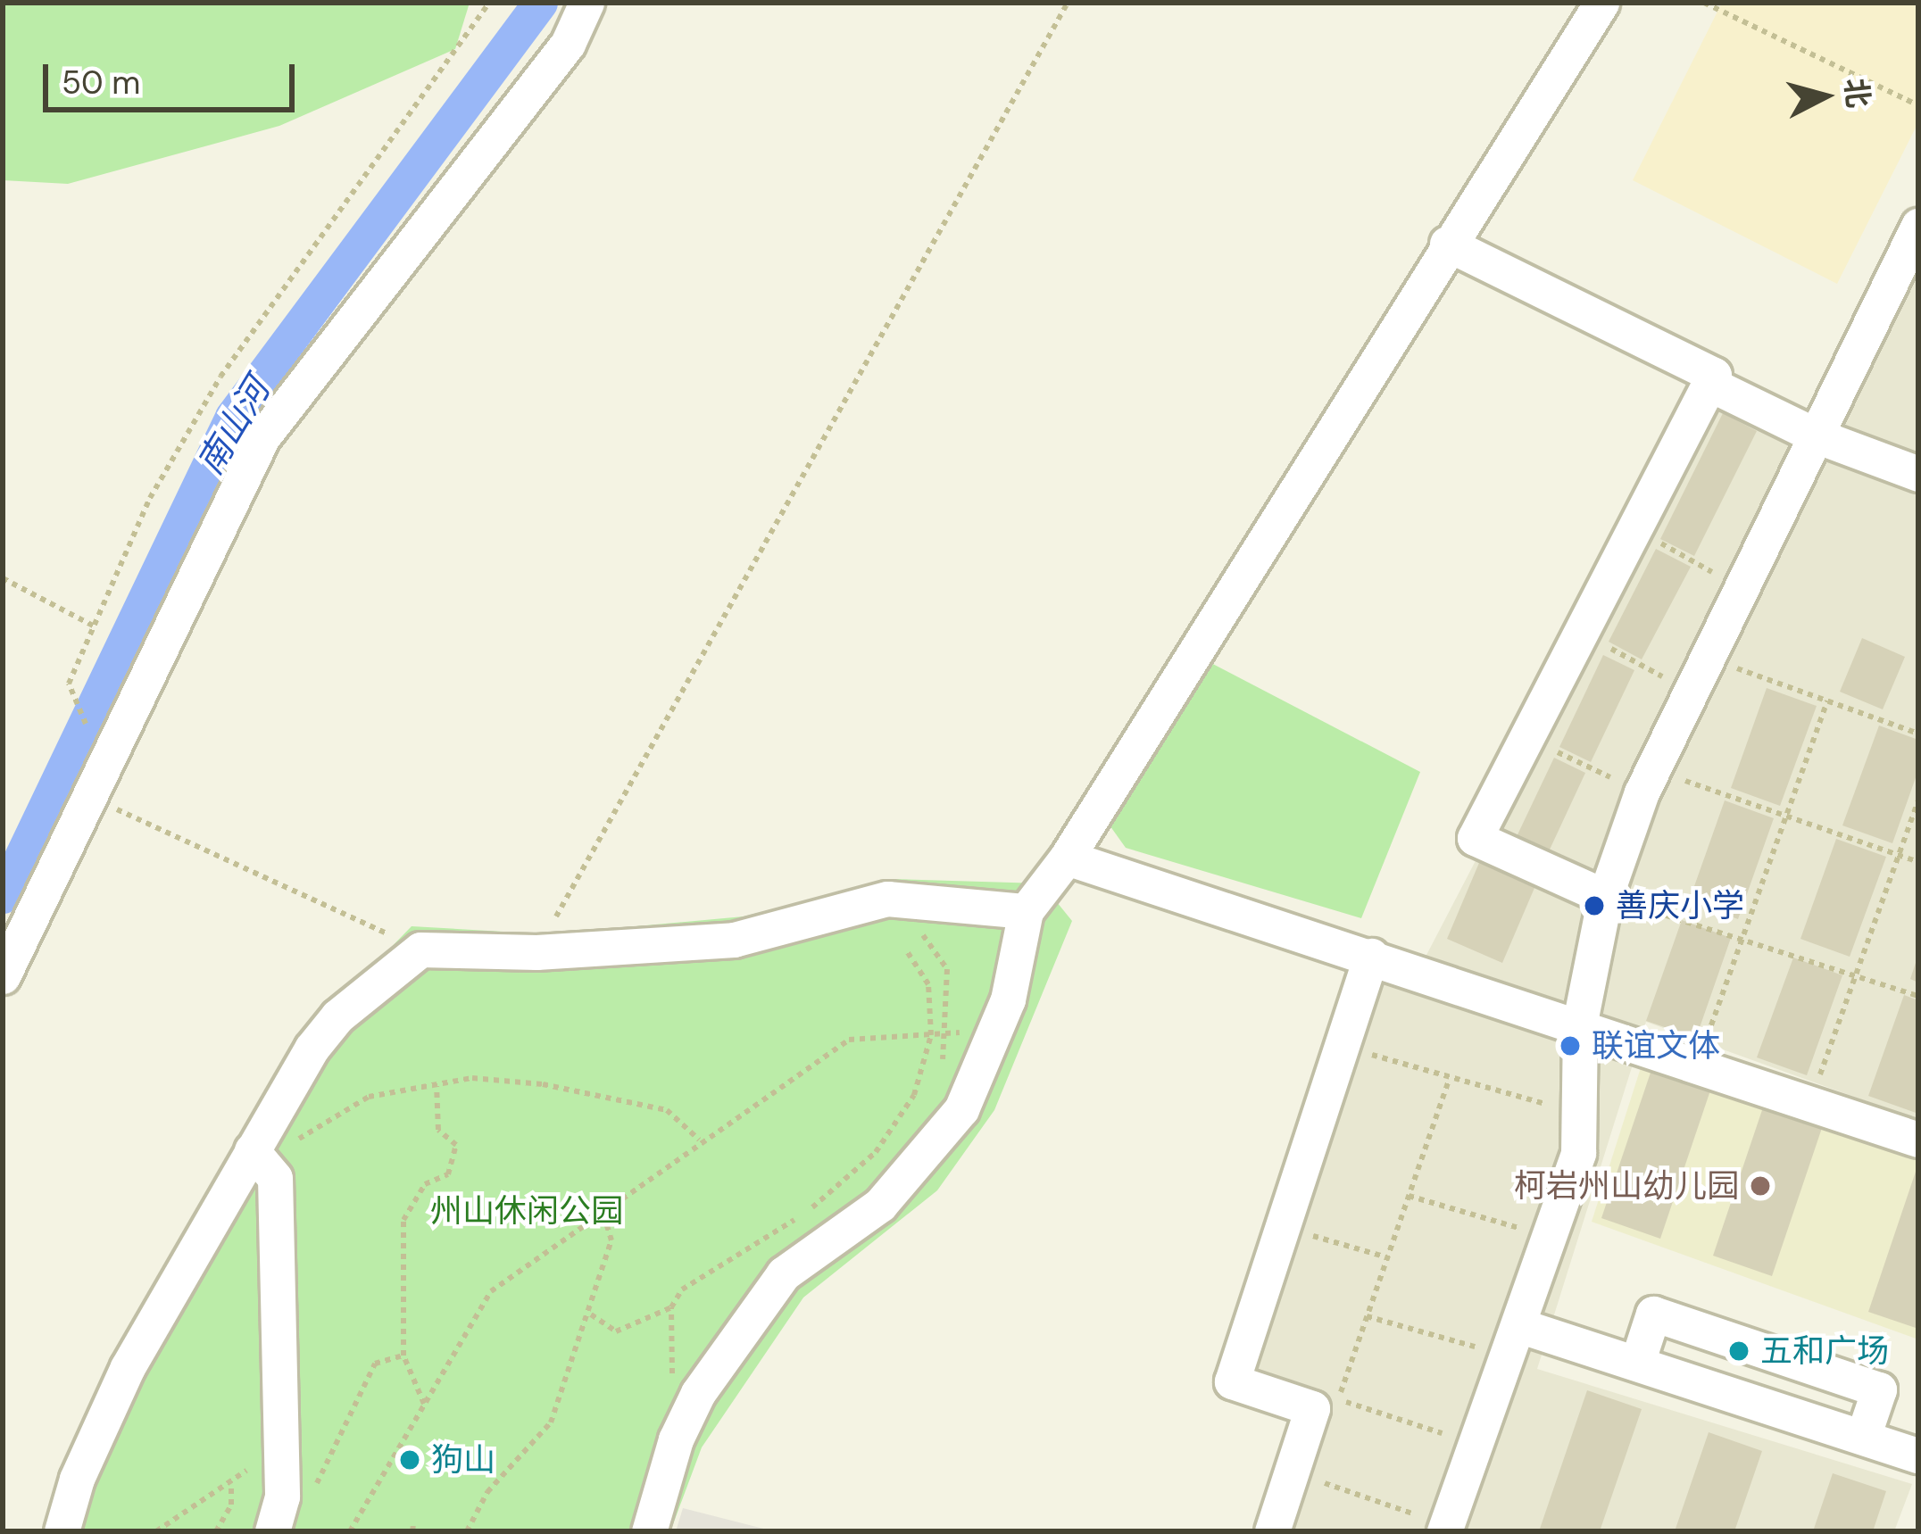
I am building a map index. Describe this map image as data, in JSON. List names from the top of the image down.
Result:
{
  "water": ["南山河"],
  "parks": ["州山休闲公园"],
  "places": [
    "善庆小学",
    "联谊文体",
    "柯岩州山幼儿园",
    "五和广场",
    "狗山"
  ],
  "scale_bar": "50 m",
  "north": "right"
}
